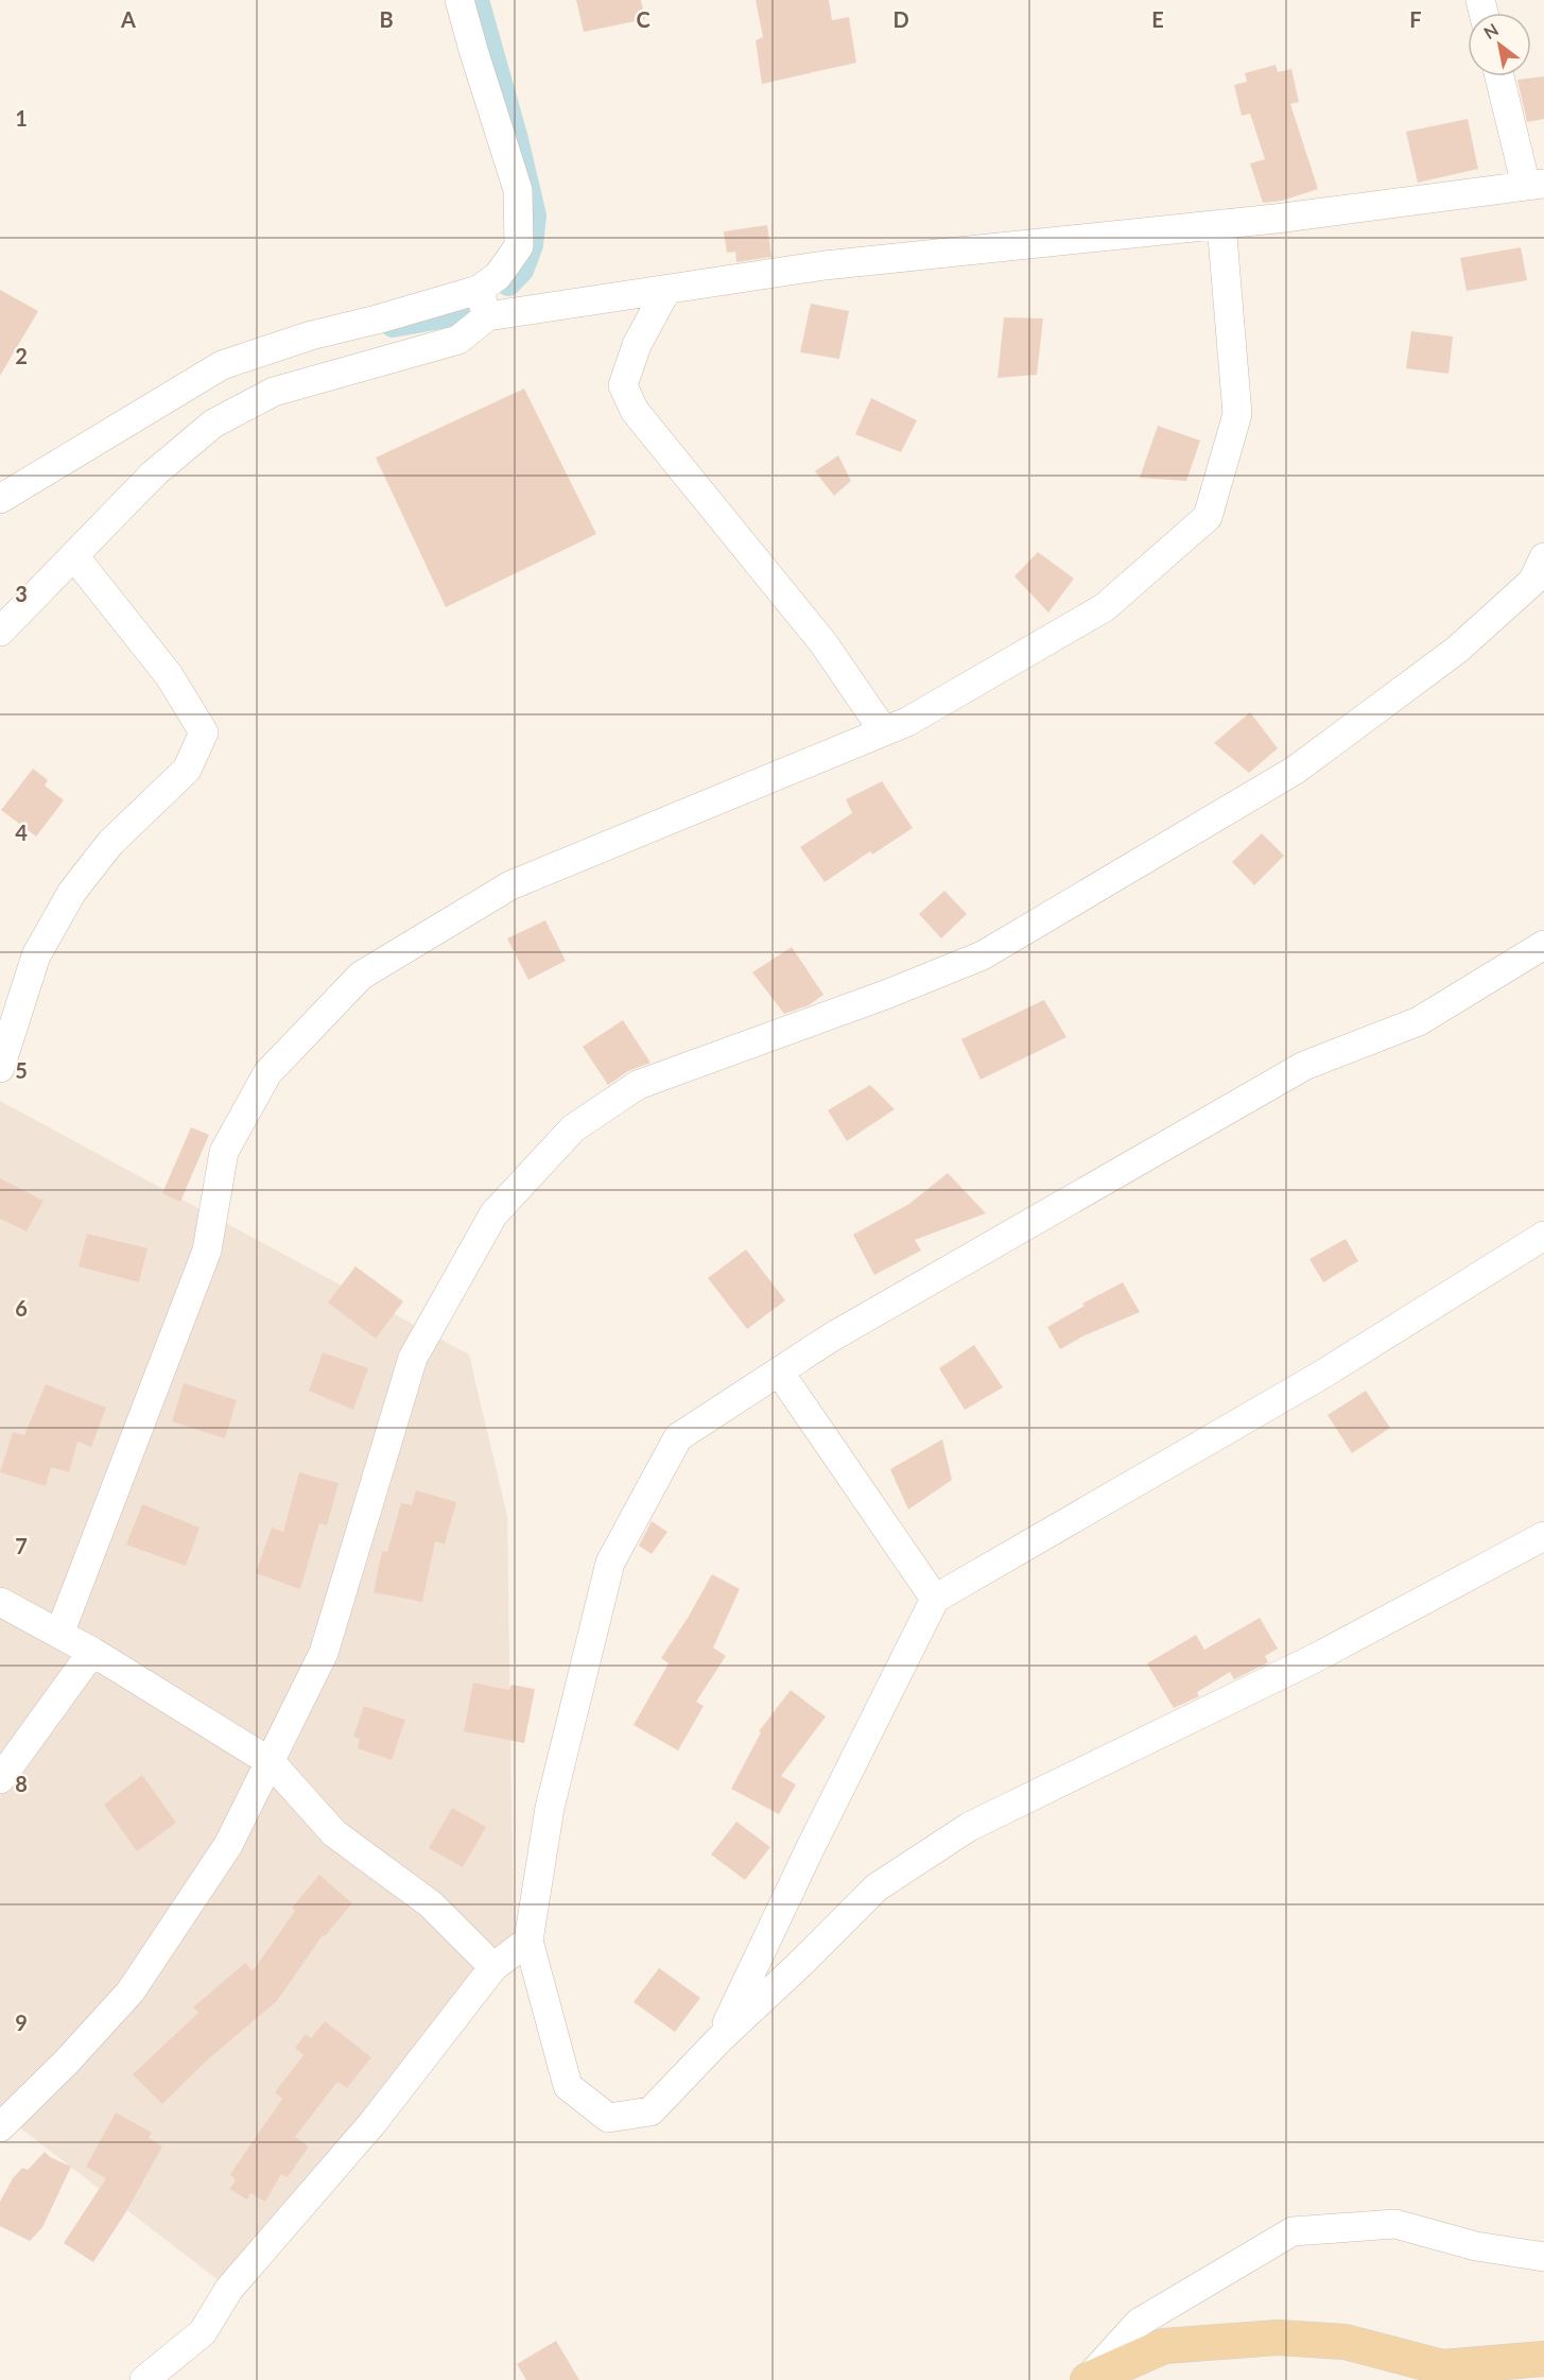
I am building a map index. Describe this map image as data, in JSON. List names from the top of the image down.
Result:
{
  "north": "top left",
  "grid": {
    "columns": [
      "A",
      "B",
      "C",
      "D",
      "E",
      "F"
    ],
    "rows": [
      "1",
      "2",
      "3",
      "4",
      "5",
      "6",
      "7",
      "8",
      "9"
    ]
  }
}
